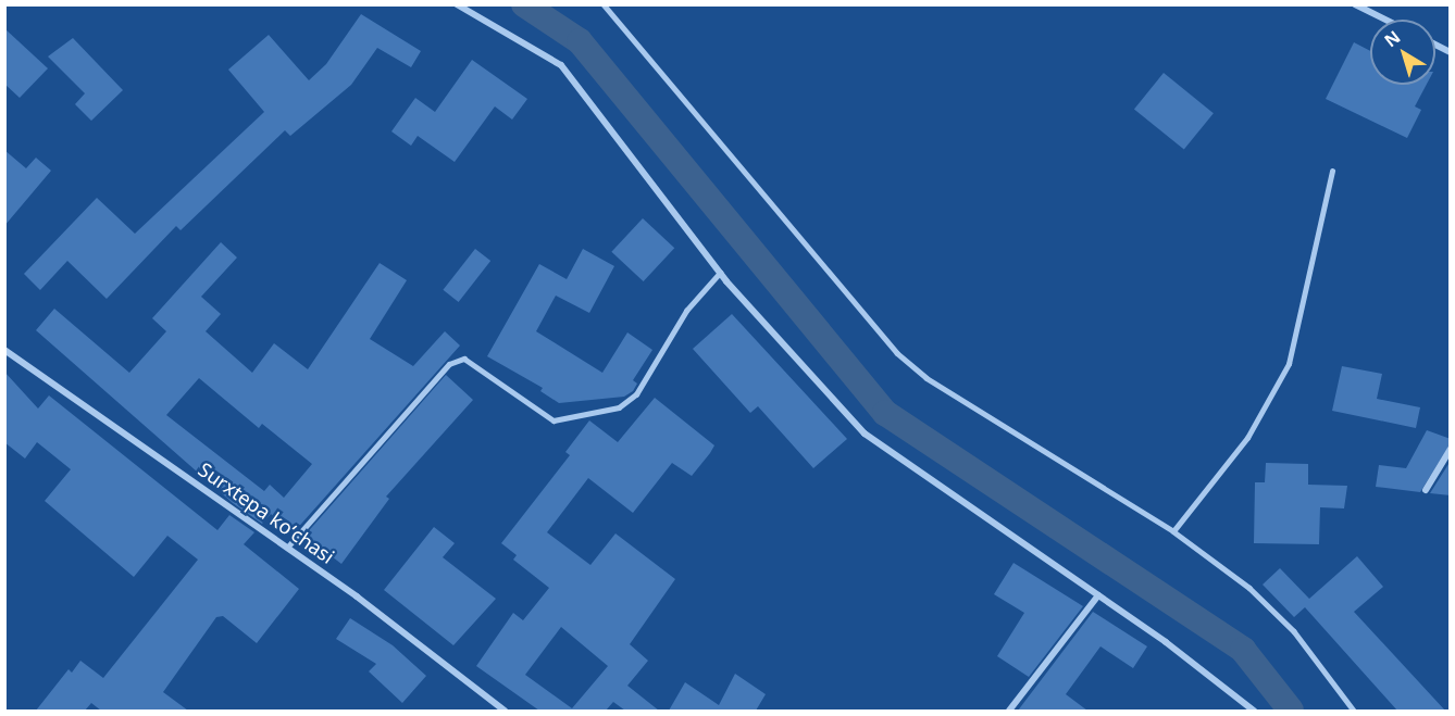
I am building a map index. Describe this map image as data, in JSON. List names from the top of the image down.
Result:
{
  "streets": {
    "street": ["Surxtepa koʻchasi"]
  },
  "north": "top left"
}
